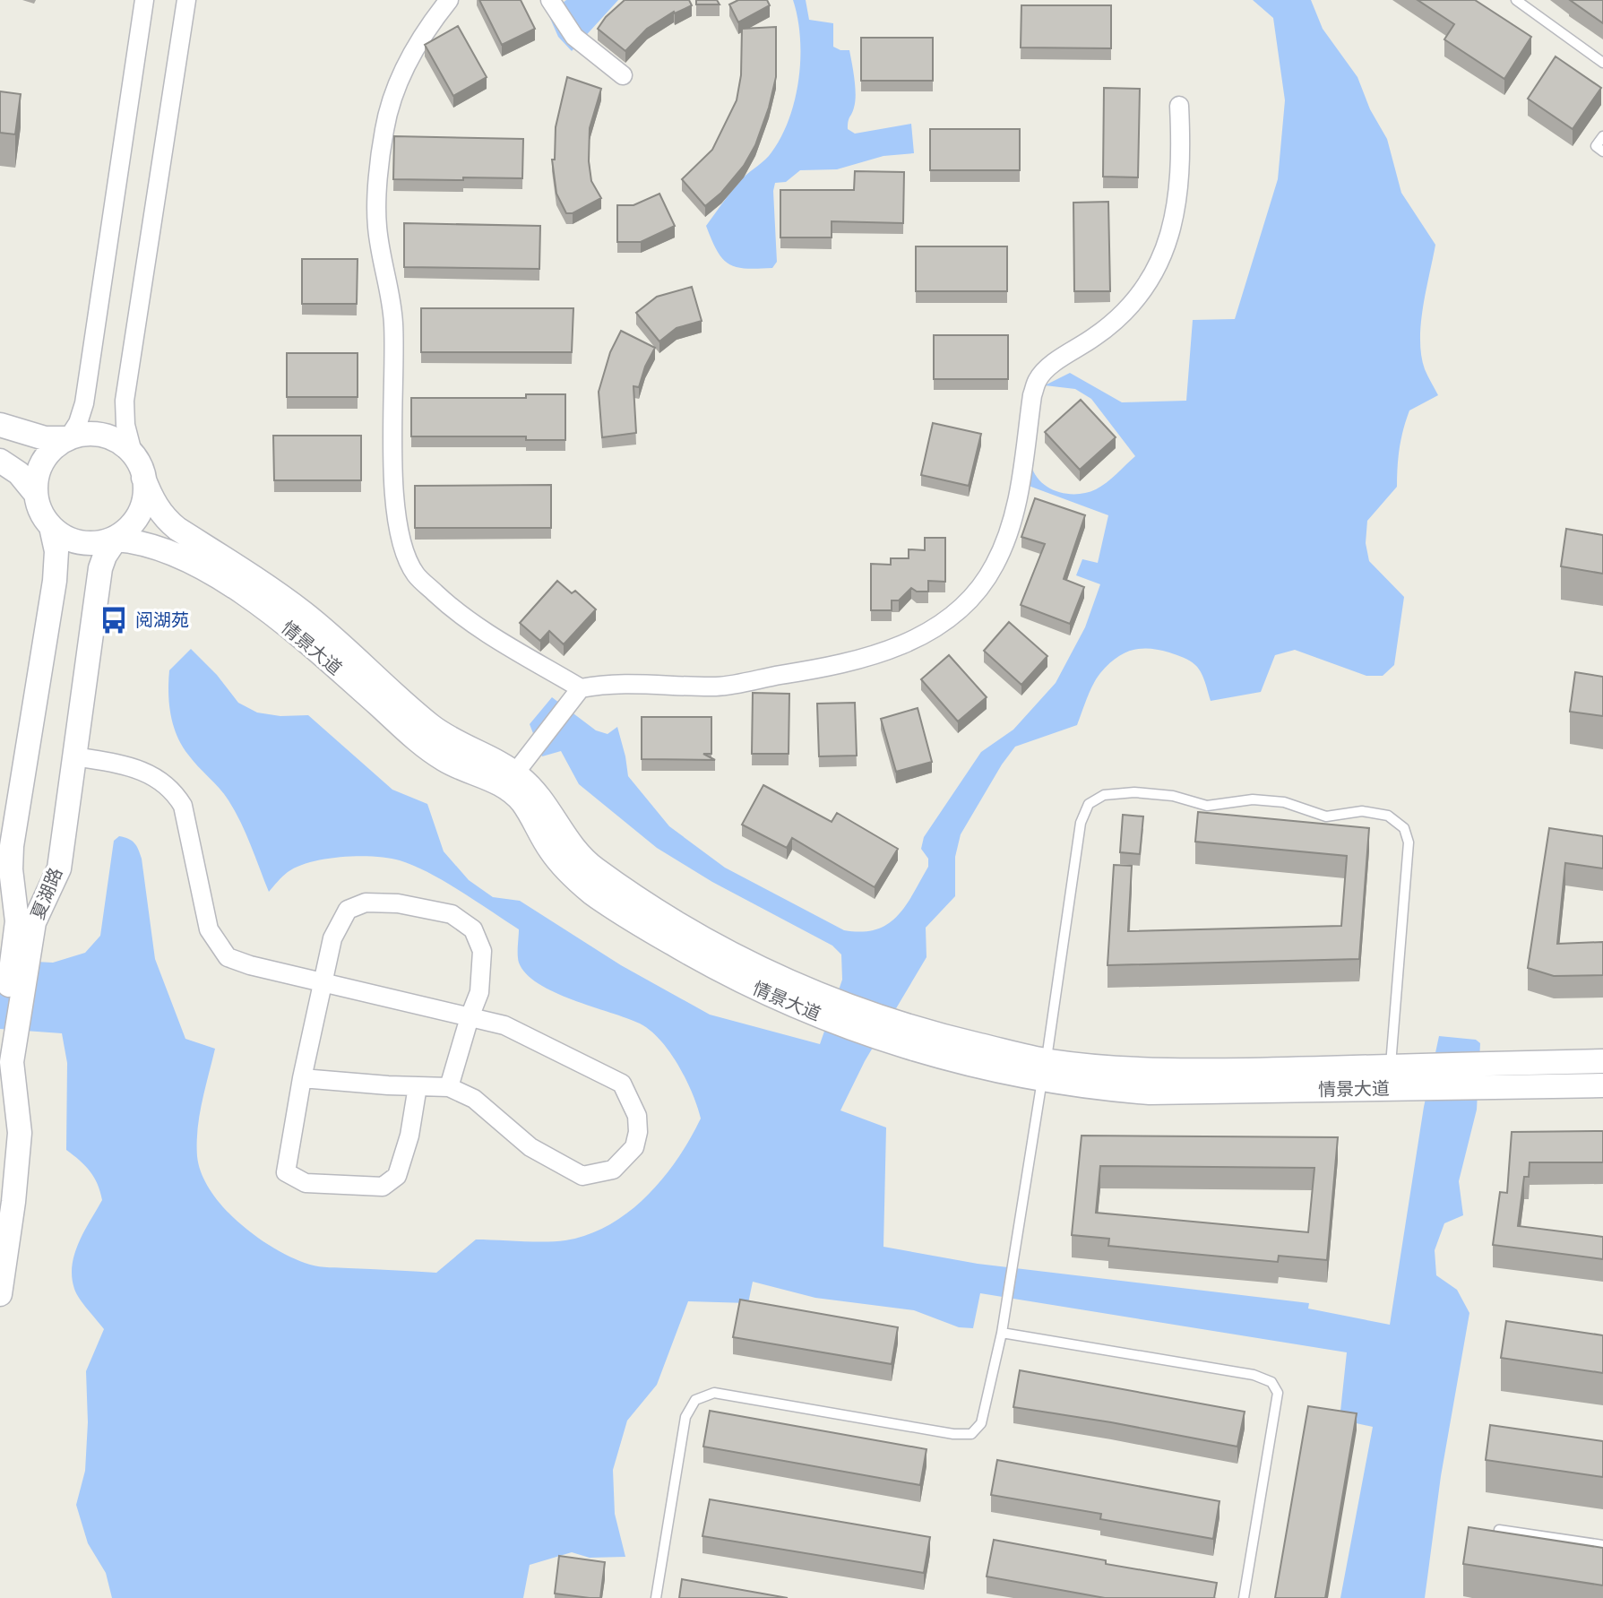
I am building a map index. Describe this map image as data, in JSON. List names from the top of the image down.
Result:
{
  "streets": {
    "street": ["情景大道", "夏湖路"]
  },
  "crossings": [
    ["情景大道", "夏湖路"]
  ],
  "places": {
    "bus stop": ["阅湖苑"]
  }
}
